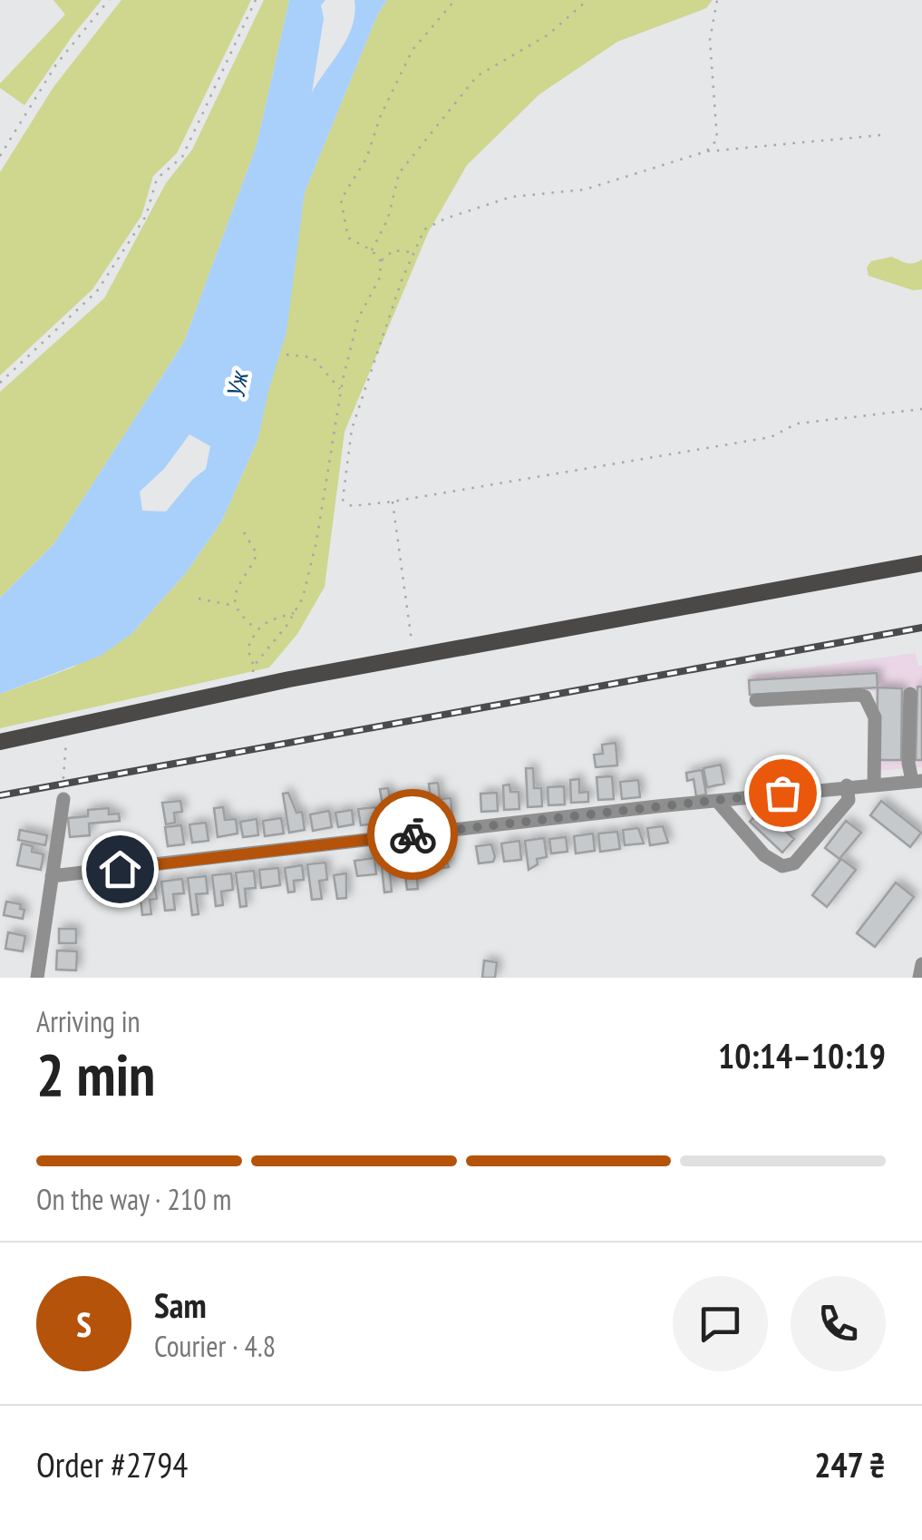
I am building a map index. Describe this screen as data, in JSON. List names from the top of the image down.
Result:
{
  "water": ["Уж"],
  "page": {
    "heading": ["2 min", "Arriving in", "10:14–10:19"],
    "panel": [
      "Sam",
      "Courier · 4.8",
      "Order #2794",
      "247 ₴"
    ],
    "bar": "On the way · 210 m",
    "round": "S"
  }
}
